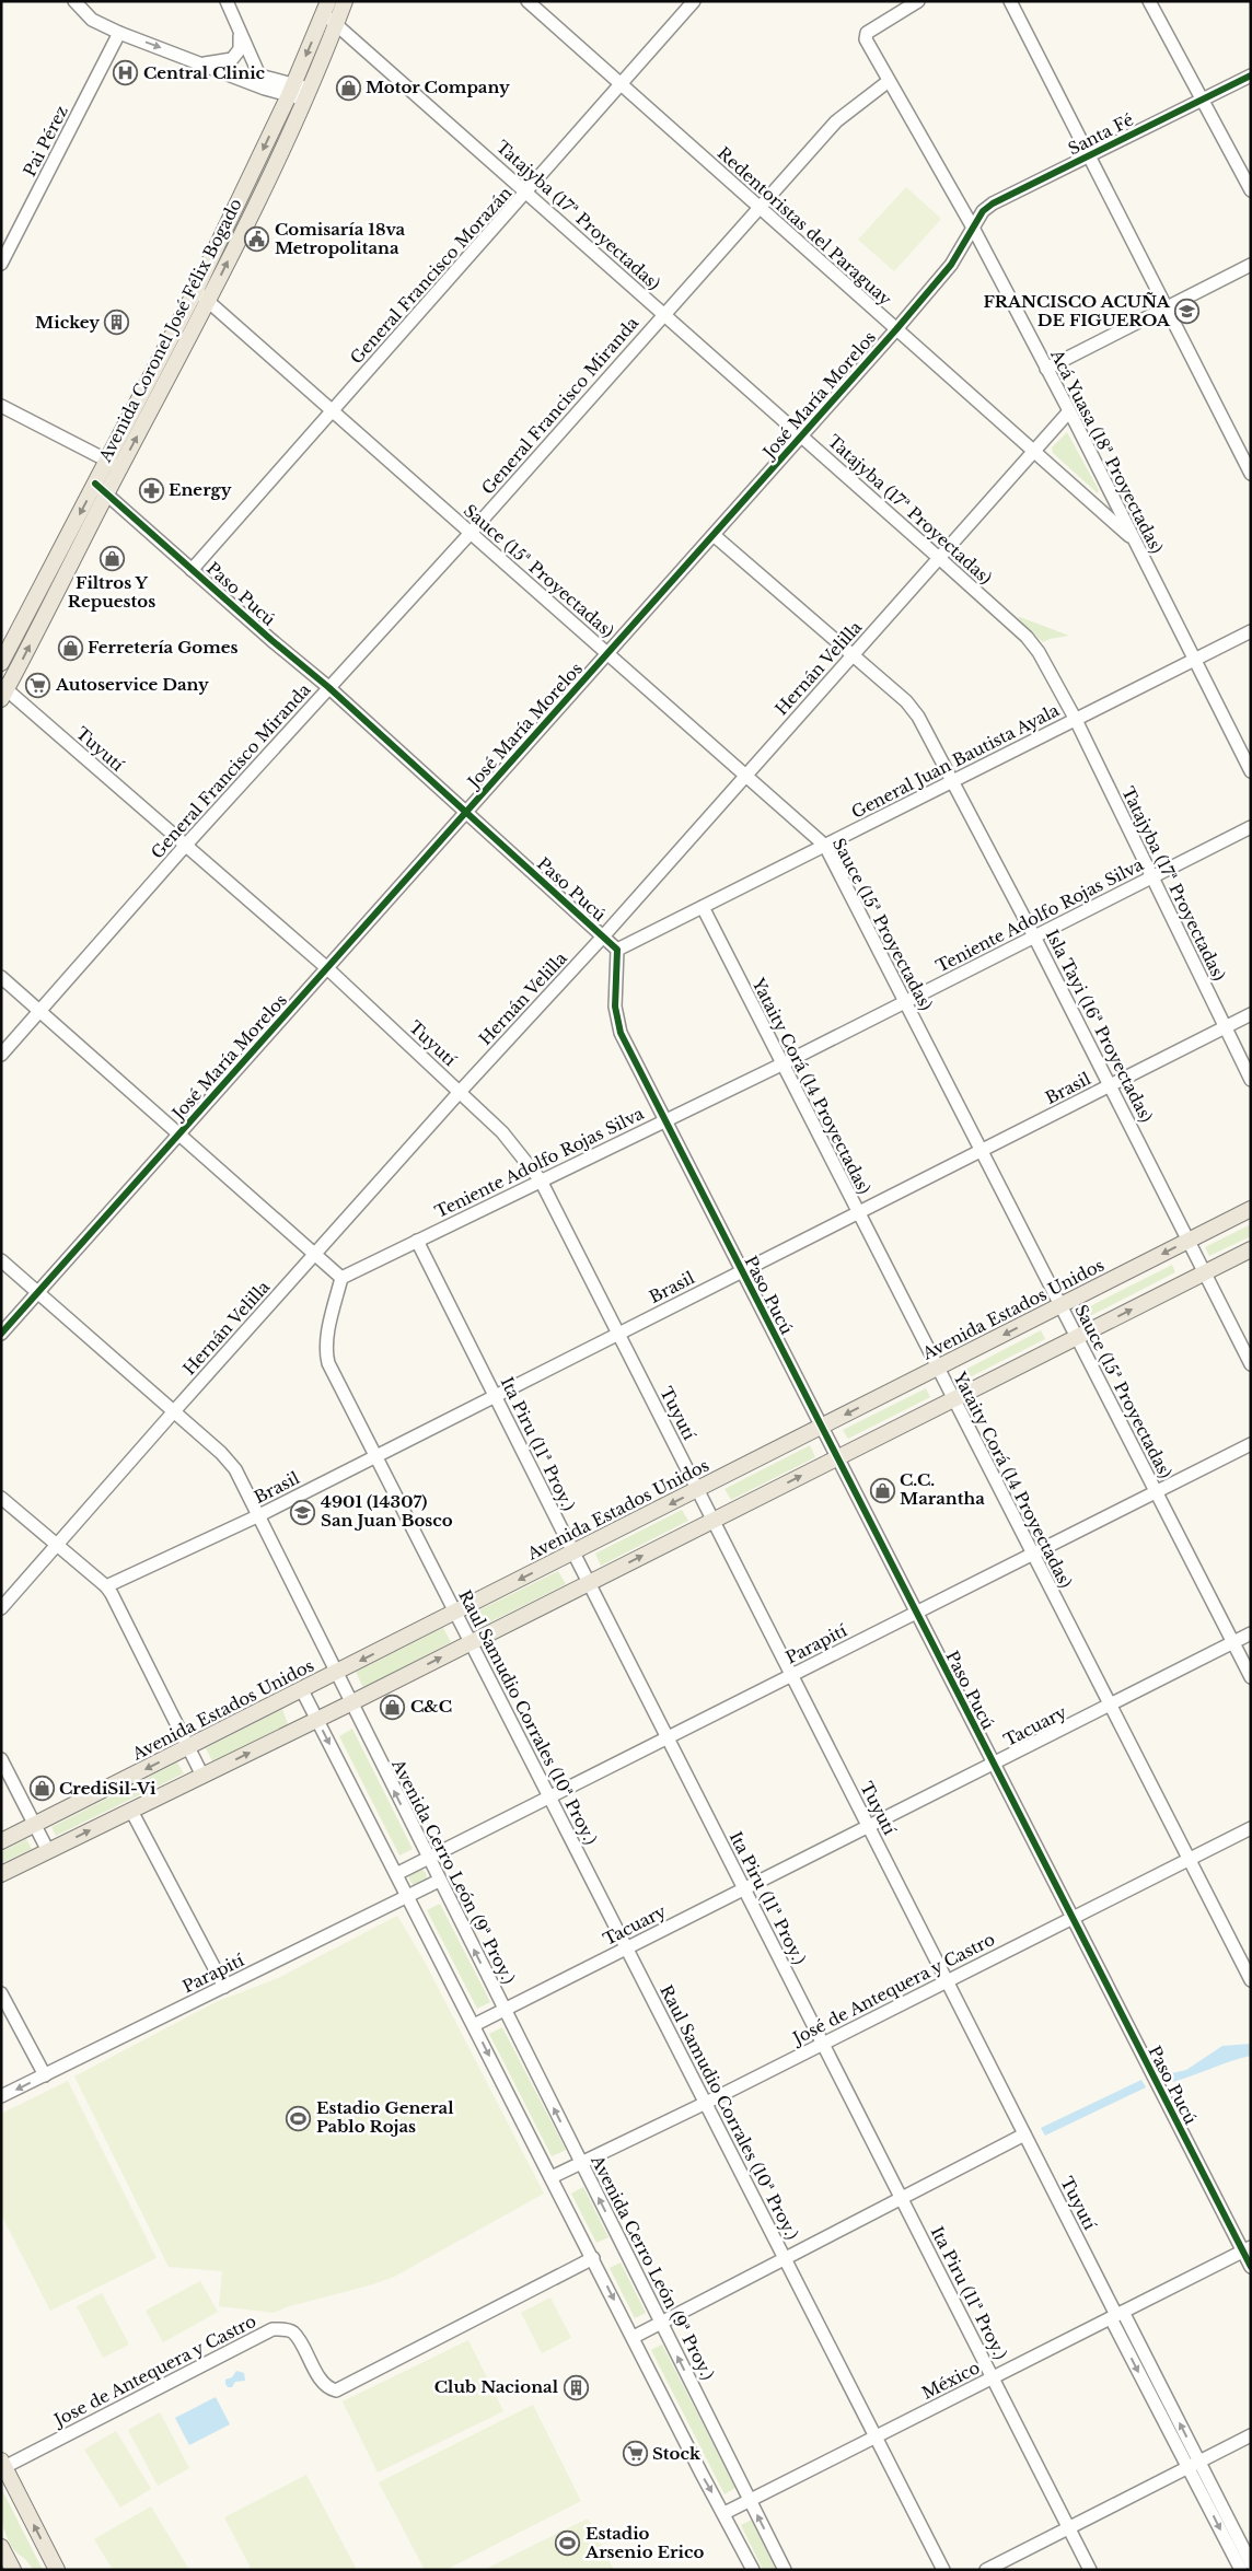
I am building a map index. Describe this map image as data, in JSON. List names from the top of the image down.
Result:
{
  "streets": {
    "main road": ["Avenida Coronel José Félix Bogado", "Avenida Estados Unidos"],
    "street": [
      "Santa Fé",
      "Pai Pérez",
      "Tatajyba (17ª Proyectadas)",
      "Redentoristas del Paraguay",
      "General Francisco Morazán",
      "José María Morelos",
      "General Francisco Miranda",
      "Acá Yuasa (18ª Proyectadas)",
      "Sauce (15ª Proyectadas)",
      "Paso Pucú",
      "Hernán Velilla",
      "Tuyutí",
      "General Juan Bautista Ayala",
      "Teniente Adolfo Rojas Silva",
      "Isla Tayi (16ª Proyectadas)",
      "Yataity Corá (14 Proyectadas)",
      "Brasil",
      "Ita Piru (11ª Proy.)",
      "Parapití",
      "Raul Samudio Corrales (10ª Proy.)",
      "Tacuary",
      "Avenida Cerro León (9ª Proy.)",
      "José de Antequera y Castro",
      "Jose de Antequera y Castro",
      "México"
    ]
  },
  "crossings": [
    ["Santa Fé", "José María Morelos"],
    ["Santa Fé", "Acá Yuasa (18ª Proyectadas)"],
    ["Tatajyba (17ª Proyectadas)", "General Francisco Morazán"],
    ["Tatajyba (17ª Proyectadas)", "Avenida Coronel José Félix Bogado"],
    ["Tatajyba (17ª Proyectadas)", "José María Morelos"],
    ["Tatajyba (17ª Proyectadas)", "General Francisco Miranda"],
    ["Tatajyba (17ª Proyectadas)", "Hernán Velilla"],
    ["Tatajyba (17ª Proyectadas)", "General Juan Bautista Ayala"],
    ["Tatajyba (17ª Proyectadas)", "Teniente Adolfo Rojas Silva"],
    ["Tatajyba (17ª Proyectadas)", "Brasil"],
    ["Redentoristas del Paraguay", "General Francisco Morazán"],
    ["Redentoristas del Paraguay", "José María Morelos"],
    ["Redentoristas del Paraguay", "General Francisco Miranda"],
    ["Redentoristas del Paraguay", "Acá Yuasa (18ª Proyectadas)"],
    ["Redentoristas del Paraguay", "Hernán Velilla"],
    ["General Francisco Morazán", "Sauce (15ª Proyectadas)"],
    ["General Francisco Morazán", "Paso Pucú"],
    ["Avenida Coronel José Félix Bogado", "Sauce (15ª Proyectadas)"],
    ["Avenida Coronel José Félix Bogado", "Paso Pucú"],
    ["Avenida Coronel José Félix Bogado", "Tuyutí"],
    ["José María Morelos", "Acá Yuasa (18ª Proyectadas)"],
    ["José María Morelos", "Sauce (15ª Proyectadas)"],
    ["José María Morelos", "Paso Pucú"],
    ["José María Morelos", "Tuyutí"],
    ["José María Morelos", "Isla Tayi (16ª Proyectadas)"],
    ["José María Morelos", "Avenida Cerro León (9ª Proy.)"],
    ["General Francisco Miranda", "Acá Yuasa (18ª Proyectadas)"],
    ["General Francisco Miranda", "Sauce (15ª Proyectadas)"],
    ["General Francisco Miranda", "Paso Pucú"],
    ["General Francisco Miranda", "Tuyutí"],
    ["Acá Yuasa (18ª Proyectadas)", "Hernán Velilla"],
    ["Acá Yuasa (18ª Proyectadas)", "General Juan Bautista Ayala"],
    ["Sauce (15ª Proyectadas)", "Hernán Velilla"],
    ["Sauce (15ª Proyectadas)", "General Juan Bautista Ayala"],
    ["Sauce (15ª Proyectadas)", "Teniente Adolfo Rojas Silva"],
    ["Sauce (15ª Proyectadas)", "Brasil"],
    ["Sauce (15ª Proyectadas)", "Avenida Estados Unidos"],
    ["Sauce (15ª Proyectadas)", "Parapití"],
    ["Sauce (15ª Proyectadas)", "Tacuary"],
    ["Paso Pucú", "Hernán Velilla"],
    ["Paso Pucú", "General Juan Bautista Ayala"],
    ["Paso Pucú", "Teniente Adolfo Rojas Silva"],
    ["Paso Pucú", "Brasil"],
    ["Paso Pucú", "Avenida Estados Unidos"],
    ["Paso Pucú", "Parapití"],
    ["Paso Pucú", "Tacuary"],
    ["Paso Pucú", "José de Antequera y Castro"],
    ["Paso Pucú", "México"],
    ["Hernán Velilla", "Tuyutí"],
    ["Hernán Velilla", "Isla Tayi (16ª Proyectadas)"],
    ["Hernán Velilla", "Avenida Cerro León (9ª Proy.)"],
    ["Tuyutí", "Teniente Adolfo Rojas Silva"],
    ["Tuyutí", "Brasil"],
    ["Tuyutí", "Avenida Estados Unidos"],
    ["Tuyutí", "Parapití"],
    ["Tuyutí", "Tacuary"],
    ["Tuyutí", "José de Antequera y Castro"],
    ["Tuyutí", "México"],
    ["General Juan Bautista Ayala", "Isla Tayi (16ª Proyectadas)"],
    ["General Juan Bautista Ayala", "Yataity Corá (14 Proyectadas)"],
    ["Teniente Adolfo Rojas Silva", "Isla Tayi (16ª Proyectadas)"],
    ["Teniente Adolfo Rojas Silva", "Yataity Corá (14 Proyectadas)"],
    ["Teniente Adolfo Rojas Silva", "Ita Piru (11ª Proy.)"],
    ["Teniente Adolfo Rojas Silva", "Raul Samudio Corrales (10ª Proy.)"],
    ["Isla Tayi (16ª Proyectadas)", "Brasil"],
    ["Isla Tayi (16ª Proyectadas)", "Avenida Estados Unidos"],
    ["Yataity Corá (14 Proyectadas)", "Brasil"],
    ["Yataity Corá (14 Proyectadas)", "Avenida Estados Unidos"],
    ["Yataity Corá (14 Proyectadas)", "Parapití"],
    ["Yataity Corá (14 Proyectadas)", "Tacuary"],
    ["Yataity Corá (14 Proyectadas)", "José de Antequera y Castro"],
    ["Brasil", "Ita Piru (11ª Proy.)"],
    ["Brasil", "Raul Samudio Corrales (10ª Proy.)"],
    ["Brasil", "Avenida Cerro León (9ª Proy.)"],
    ["Avenida Estados Unidos", "Ita Piru (11ª Proy.)"],
    ["Avenida Estados Unidos", "Raul Samudio Corrales (10ª Proy.)"],
    ["Avenida Estados Unidos", "Avenida Cerro León (9ª Proy.)"],
    ["Ita Piru (11ª Proy.)", "Parapití"],
    ["Ita Piru (11ª Proy.)", "Tacuary"],
    ["Ita Piru (11ª Proy.)", "José de Antequera y Castro"],
    ["Ita Piru (11ª Proy.)", "México"],
    ["Parapití", "Raul Samudio Corrales (10ª Proy.)"],
    ["Parapití", "Avenida Cerro León (9ª Proy.)"],
    ["Raul Samudio Corrales (10ª Proy.)", "Tacuary"],
    ["Raul Samudio Corrales (10ª Proy.)", "José de Antequera y Castro"],
    ["Raul Samudio Corrales (10ª Proy.)", "México"],
    ["Tacuary", "Avenida Cerro León (9ª Proy.)"],
    ["Avenida Cerro León (9ª Proy.)", "José de Antequera y Castro"],
    ["Avenida Cerro León (9ª Proy.)", "México"]
  ],
  "places": {
    "hospital": ["Central Clinic"],
    "shop": [
      "Motor Company",
      "Filtros Y Repuestos",
      "Ferretería Gomes",
      "C.C. Marantha",
      "C&C",
      "CrediSil-Vi"
    ],
    "public building": ["Comisaría 18va Metropolitana"],
    "school or university": ["FRANCISCO ACUÑA DE FIGUEROA", "4901 (14307) San Juan Bosco"],
    "building": ["Mickey", "Club Nacional"],
    "pharmacy": ["Energy"],
    "supermarket": ["Autoservice Dany", "Stock"],
    "sports": ["Estadio General Pablo Rojas", "Estadio Arsenio Erico"]
  }
}
